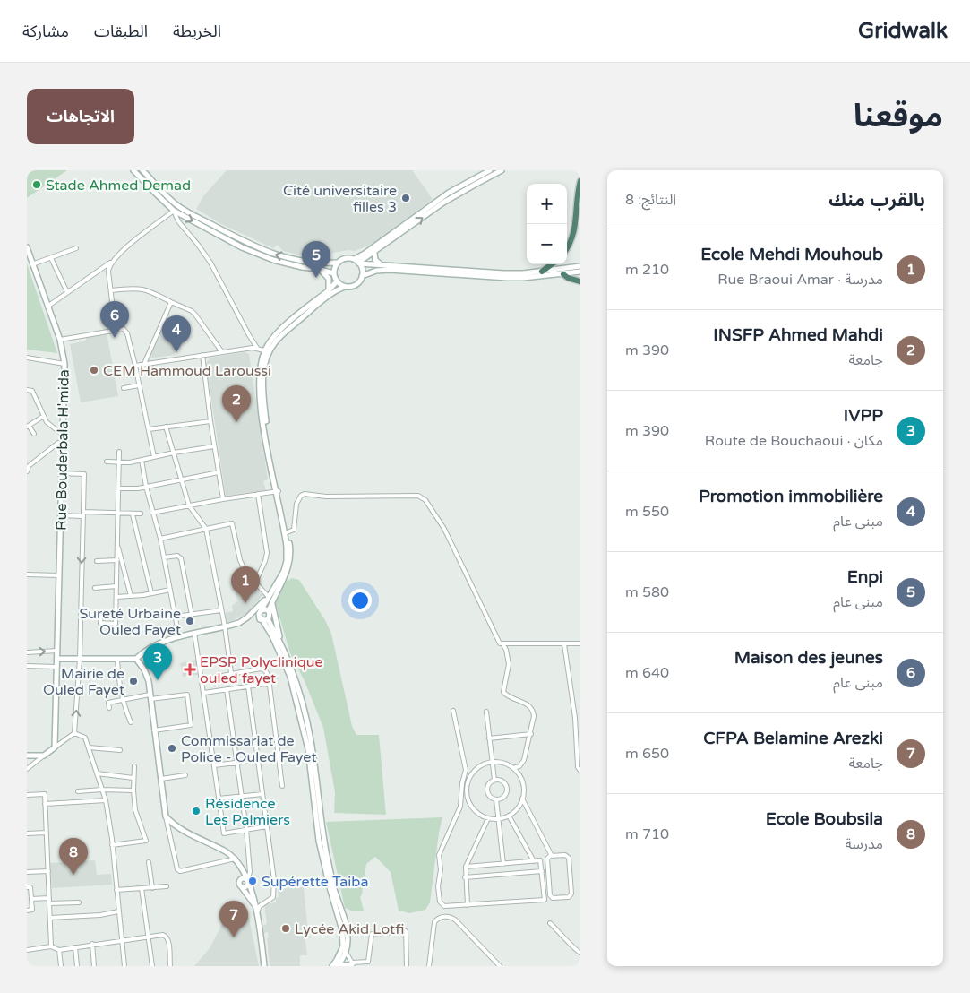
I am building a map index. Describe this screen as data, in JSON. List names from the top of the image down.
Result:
{
  "streets": {
    "main road": ["Rue Bouderbala H'mida"]
  },
  "places": {
    "other": [
      "Stade Ahmed Demad",
      "Cité universitaire filles 3",
      "CEM Hammoud Laroussi",
      "Sureté Urbaine Ouled Fayet",
      "Mairie de Ouled Fayet",
      "Commissariat de Police - Ouled Fayet",
      "Résidence Les Palmiers",
      "Supérette Taiba",
      "Lycée Akid Lotfi"
    ],
    "health": ["EPSP Polyclinique ouled fayet"]
  },
  "page": {
    "header": "Gridwalk",
    "nav": ["الخريطة", "الطبقات", "مشاركة"],
    "title": "موقعنا",
    "buttons": "الاتجاهات",
    "heading": ["بالقرب منك", "النتائج: 8"],
    "map_buttons": ["+", "−"],
    "list": [
      {
        "mark": "1",
        "name": "Ecole Mehdi Mouhoub",
        "note": "مدرسة · Rue Braoui Amar",
        "value": "210 m"
      },
      {
        "mark": "2",
        "name": "INSFP Ahmed Mahdi",
        "note": "جامعة",
        "value": "390 m"
      },
      {
        "mark": "3",
        "name": "IVPP",
        "note": "مكان · Route de Bouchaoui",
        "value": "390 m"
      },
      {
        "mark": "4",
        "name": "Promotion immobilière",
        "note": "مبنى عام",
        "value": "550 m"
      },
      {
        "mark": "5",
        "name": "Enpi",
        "note": "مبنى عام",
        "value": "580 m"
      },
      {
        "mark": "6",
        "name": "Maison des jeunes",
        "note": "مبنى عام",
        "value": "640 m"
      },
      {
        "mark": "7",
        "name": "CFPA Belamine Arezki",
        "note": "جامعة",
        "value": "650 m"
      },
      {
        "mark": "8",
        "name": "Ecole Boubsila",
        "note": "مدرسة",
        "value": "710 m"
      }
    ],
    "pins": [
      "5",
      "6",
      "4",
      "2",
      "1",
      "3",
      "8",
      "7"
    ]
  }
}
